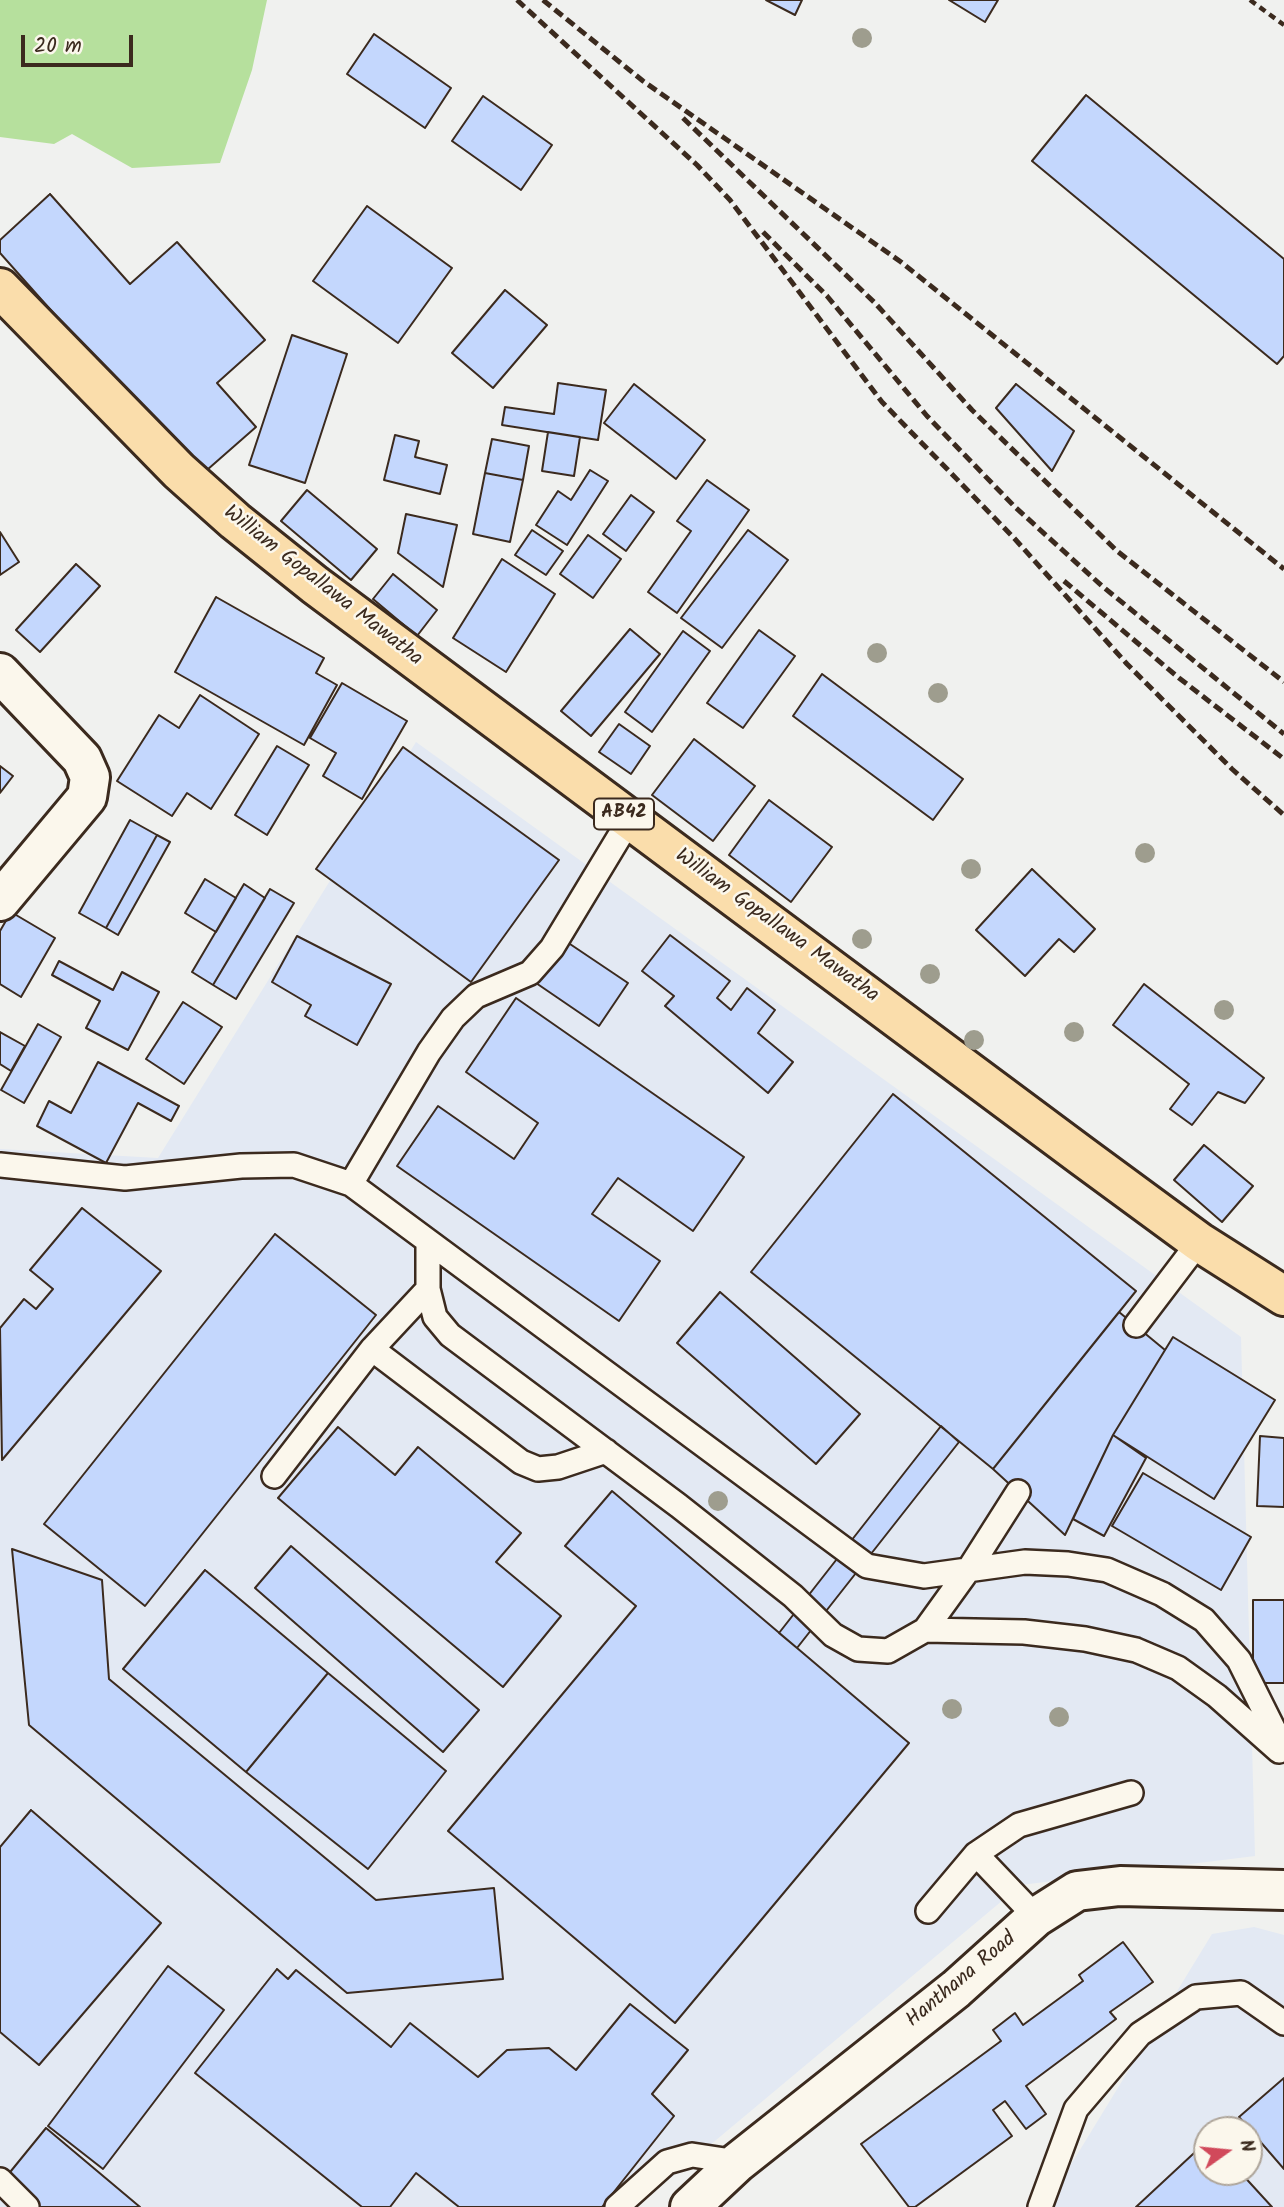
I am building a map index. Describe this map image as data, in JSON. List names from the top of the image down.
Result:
{
  "streets": {
    "main road": ["William Gopallawa Mawatha", "AB42"],
    "street": ["Hanthana Road"]
  },
  "scale_bar": "20 m",
  "north": "right"
}
